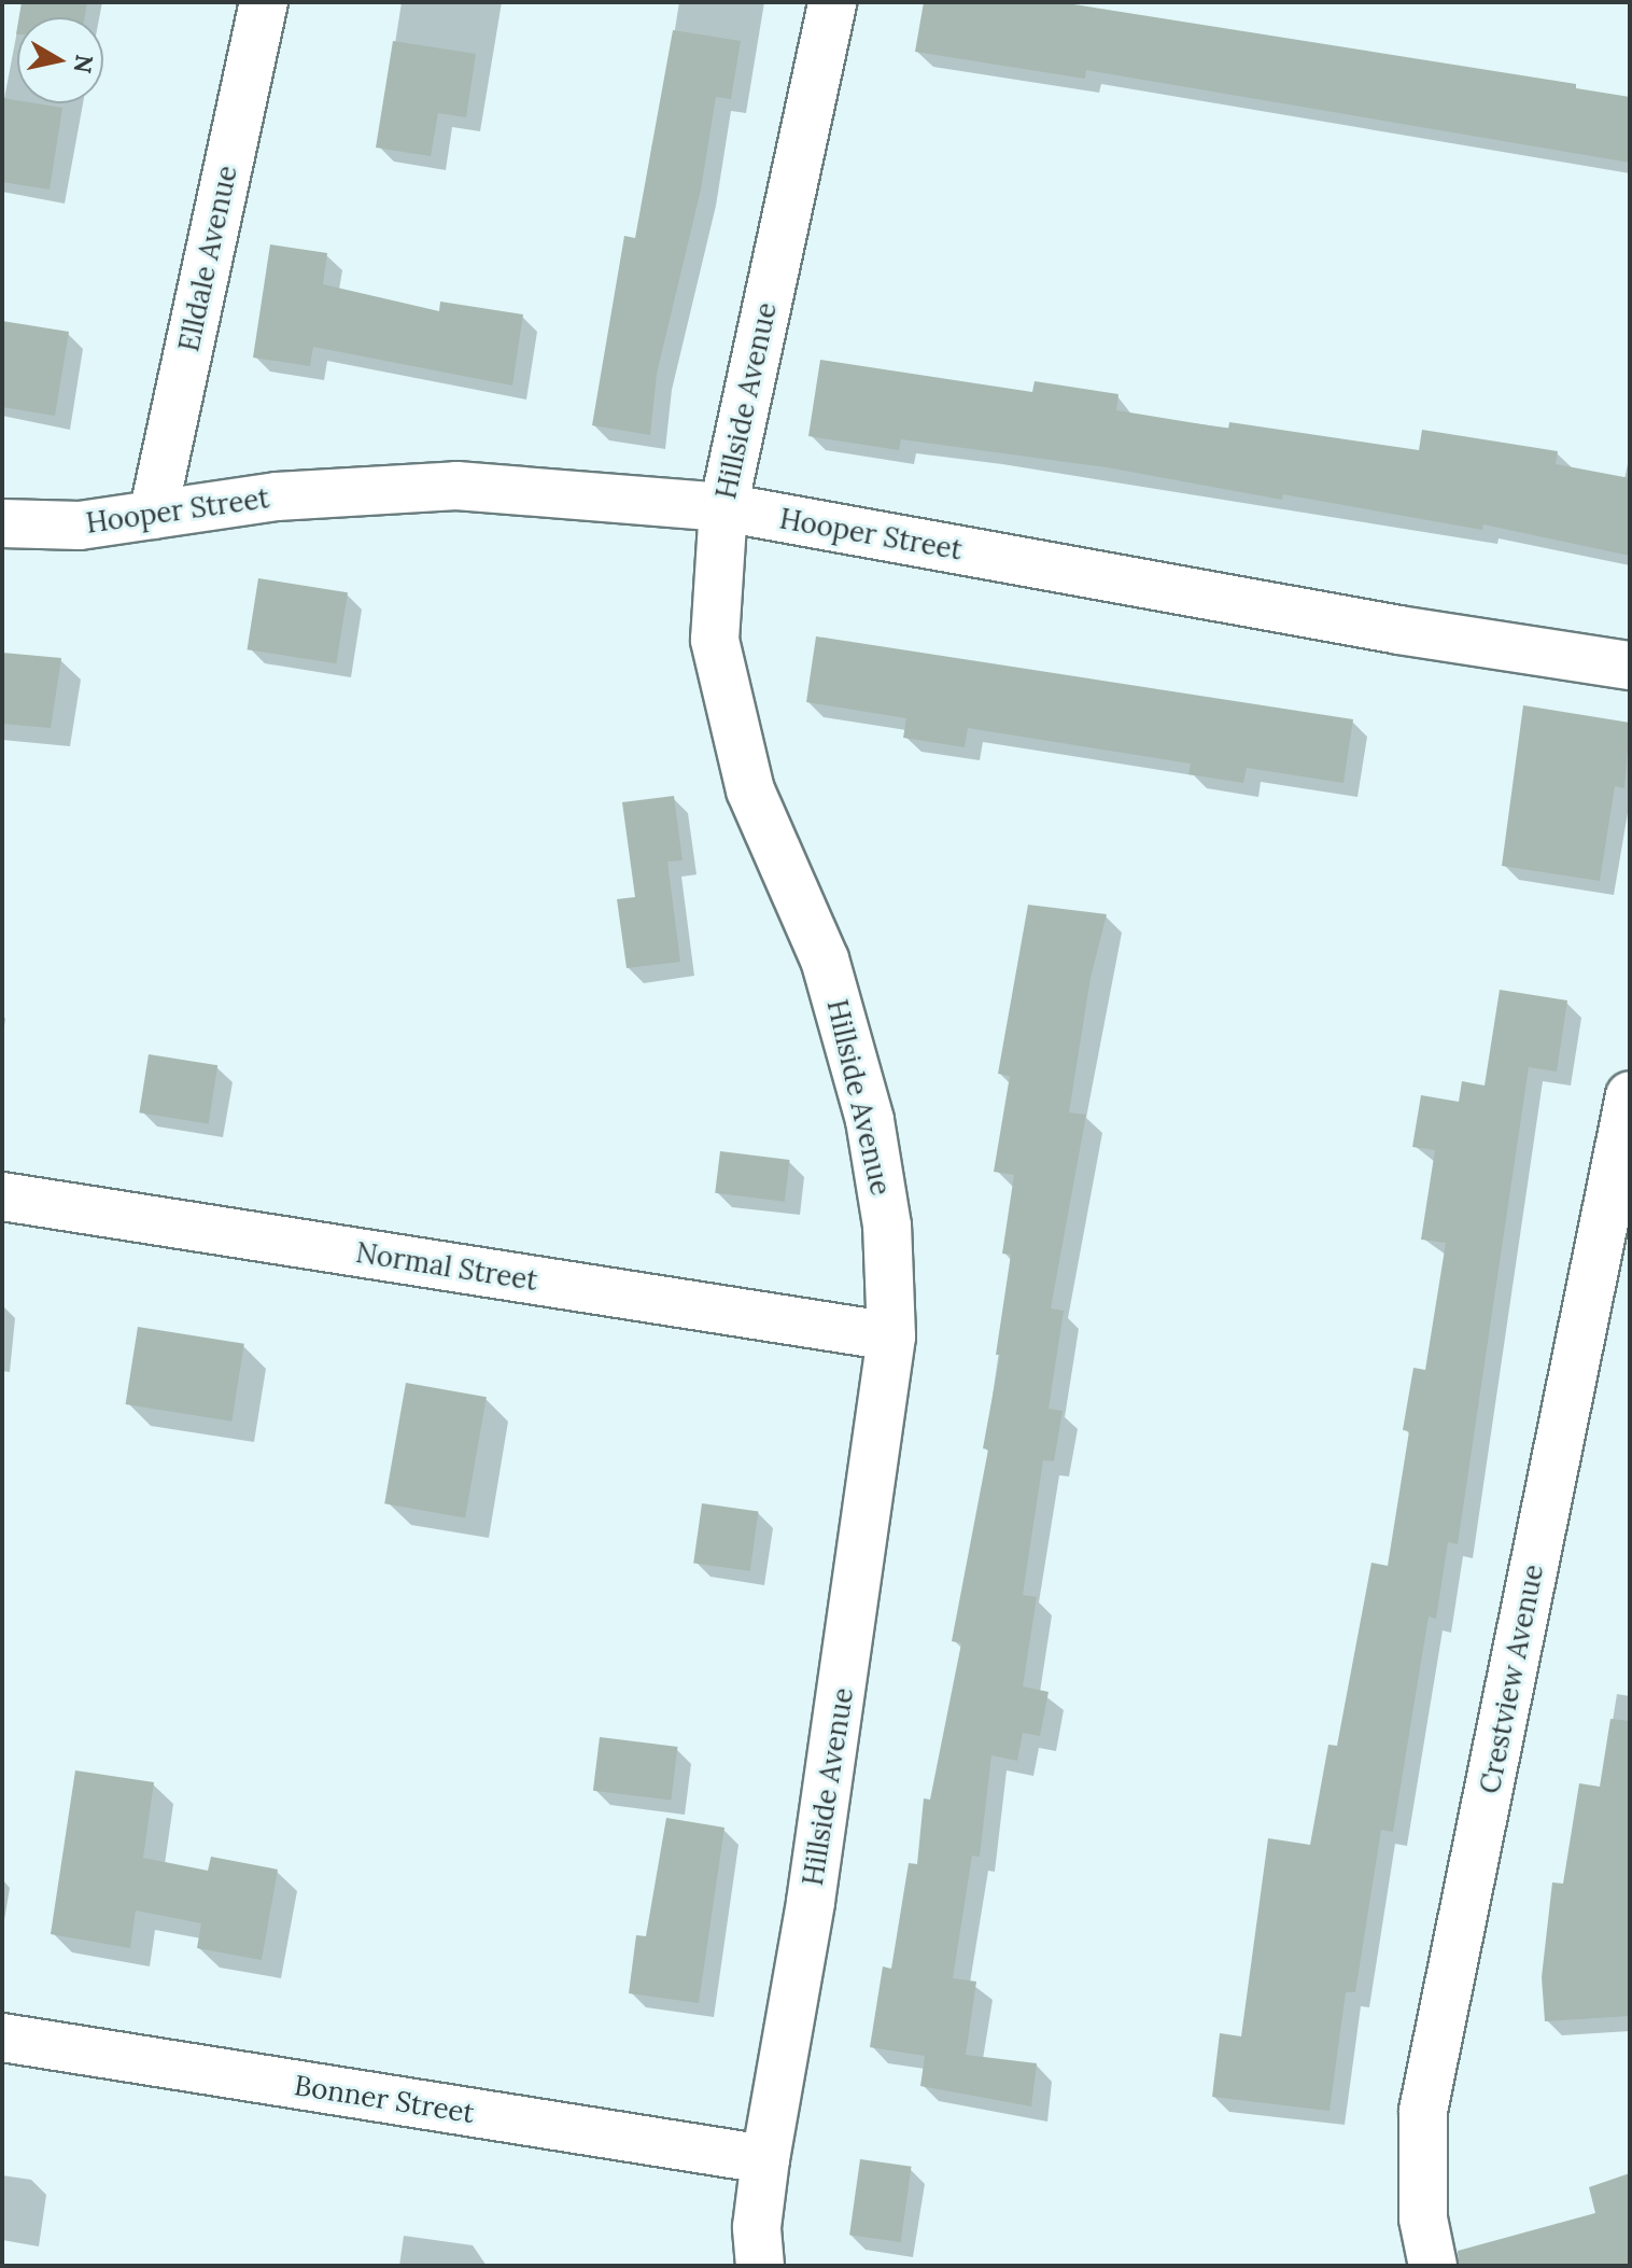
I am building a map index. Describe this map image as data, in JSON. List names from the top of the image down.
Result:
{
  "streets": {
    "street": [
      "Elldale Avenue",
      "Hillside Avenue",
      "Hooper Street",
      "Normal Street",
      "Crestview Avenue",
      "Bonner Street"
    ]
  },
  "crossings": [
    ["Elldale Avenue", "Hooper Street"],
    ["Hillside Avenue", "Hooper Street"],
    ["Hillside Avenue", "Normal Street"],
    ["Hillside Avenue", "Bonner Street"]
  ],
  "north": "right"
}
